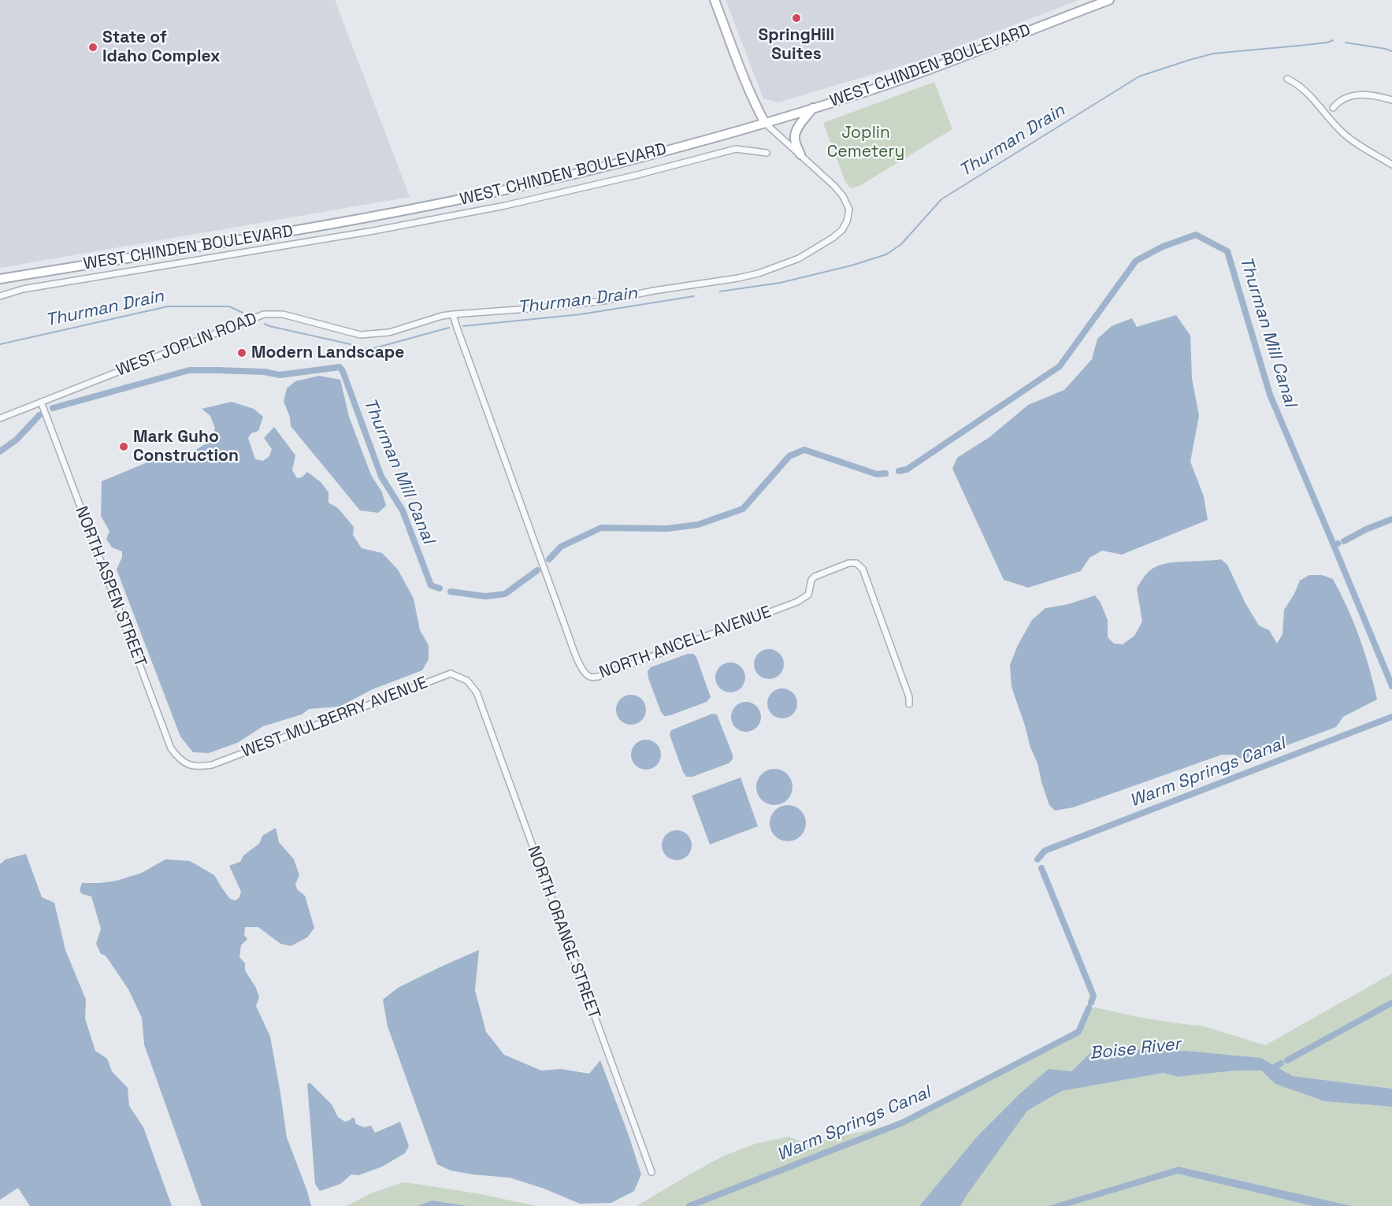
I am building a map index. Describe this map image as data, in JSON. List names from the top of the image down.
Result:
{
  "streets": {
    "main road": ["WEST CHINDEN BOULEVARD"],
    "street": [
      "WEST JOPLIN ROAD",
      "NORTH ASPEN STREET",
      "NORTH ANCELL AVENUE",
      "WEST MULBERRY AVENUE",
      "NORTH ORANGE STREET"
    ]
  },
  "crossings": [
    ["WEST CHINDEN BOULEVARD", "WEST JOPLIN ROAD"],
    ["WEST JOPLIN ROAD", "NORTH ASPEN STREET"],
    ["WEST JOPLIN ROAD", "NORTH ANCELL AVENUE"],
    ["NORTH ASPEN STREET", "WEST MULBERRY AVENUE"],
    ["WEST MULBERRY AVENUE", "NORTH ORANGE STREET"]
  ],
  "water": [
    "Thurman Drain",
    "Thurman Mill Canal",
    "Warm Springs Canal",
    "Boise River"
  ],
  "parks": ["Joplin Cemetery"],
  "places": [
    "SpringHill Suites",
    "State of Idaho Complex",
    "Modern Landscape",
    "Mark Guho Construction"
  ]
}
